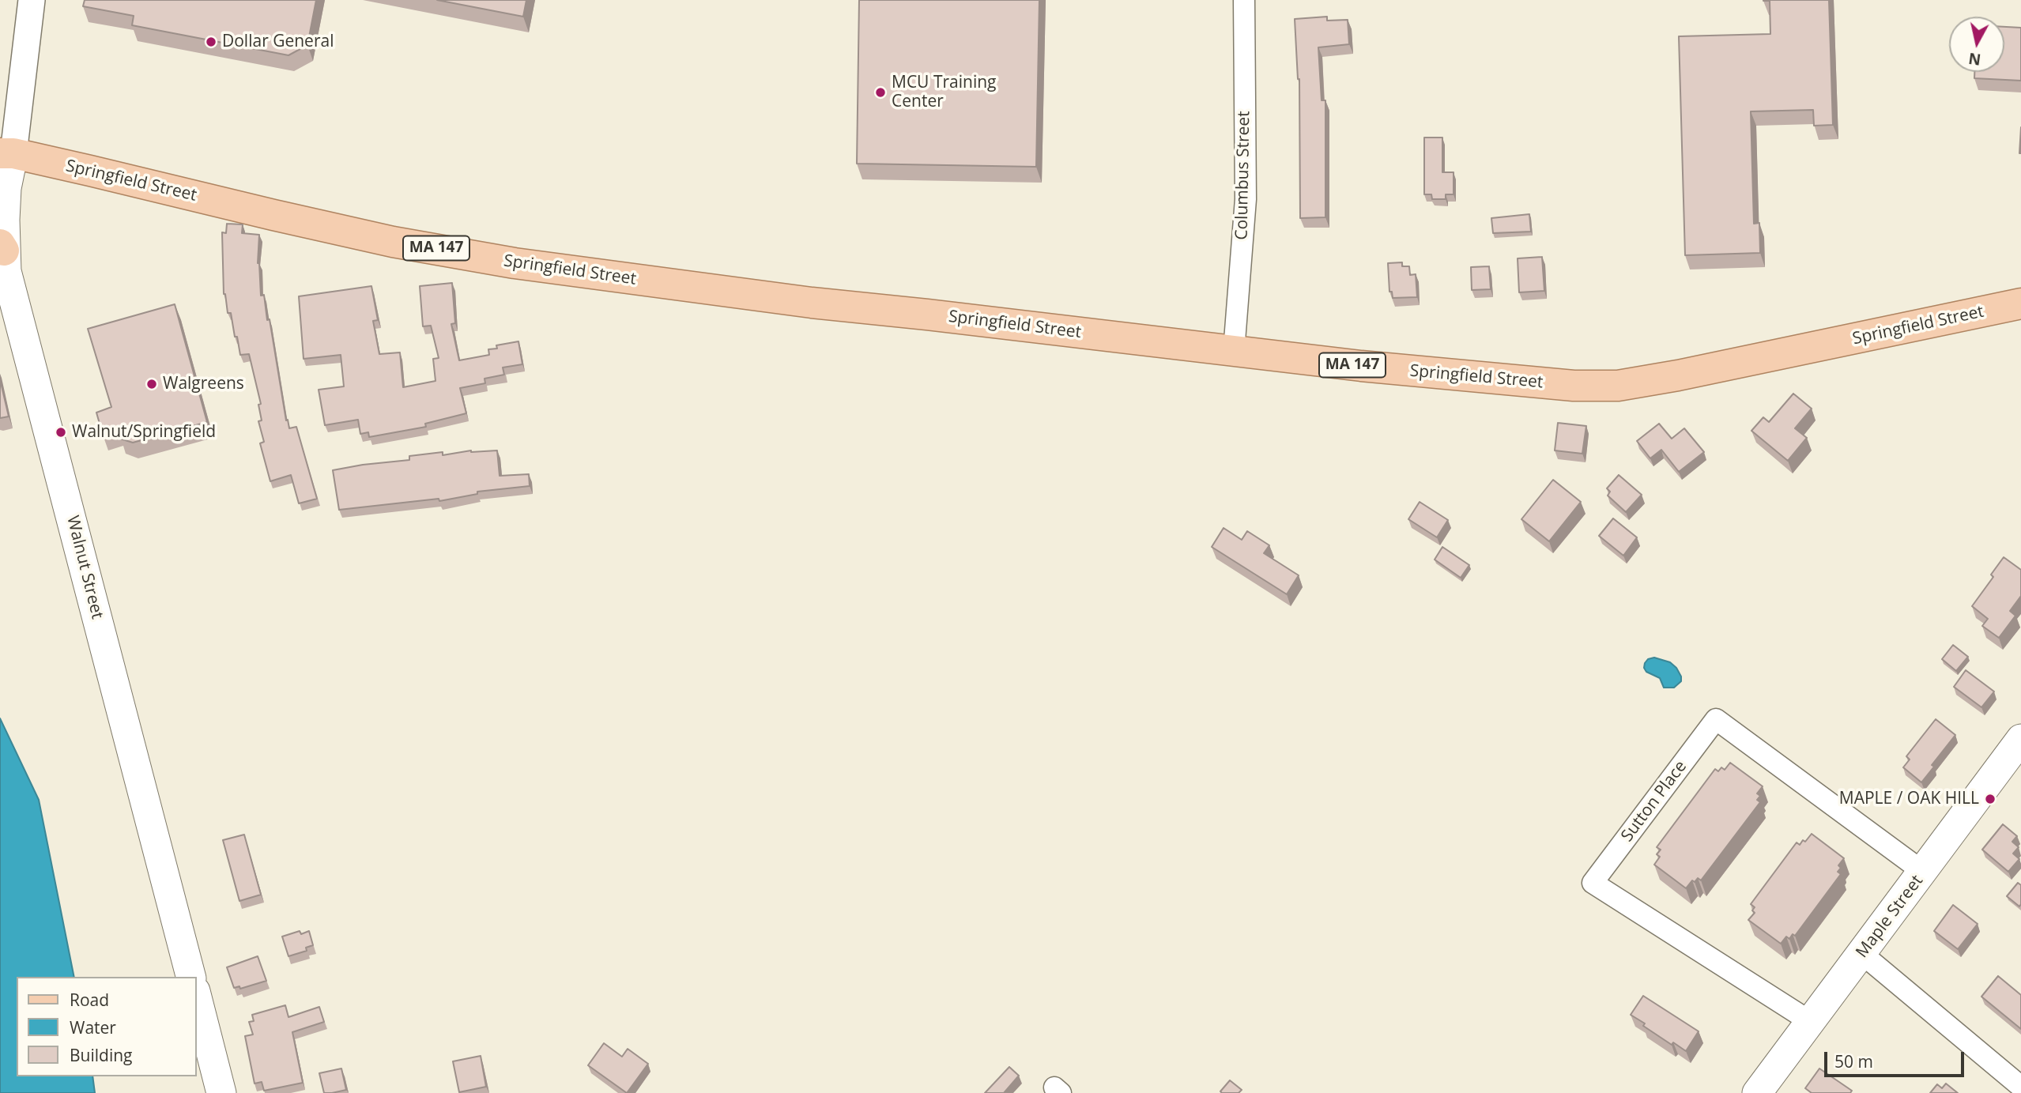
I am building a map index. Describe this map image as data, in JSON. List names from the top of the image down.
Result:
{
  "streets": {
    "main road": [
      "Springfield Street",
      "MA 147",
      "Walnut Street",
      "Maple Street"
    ],
    "street": ["Columbus Street", "Sutton Place"]
  },
  "crossings": [
    ["Columbus Street", "Springfield Street"],
    ["Springfield Street", "Walnut Street"],
    ["Sutton Place", "Maple Street"]
  ],
  "places": [
    "Dollar General",
    "MCU Training Center",
    "Walgreens",
    "Walnut/Springfield",
    "MAPLE / OAK HILL"
  ],
  "legend": ["Road", "Water", "Building"],
  "scale_bar": "50 m",
  "north": "bottom"
}
